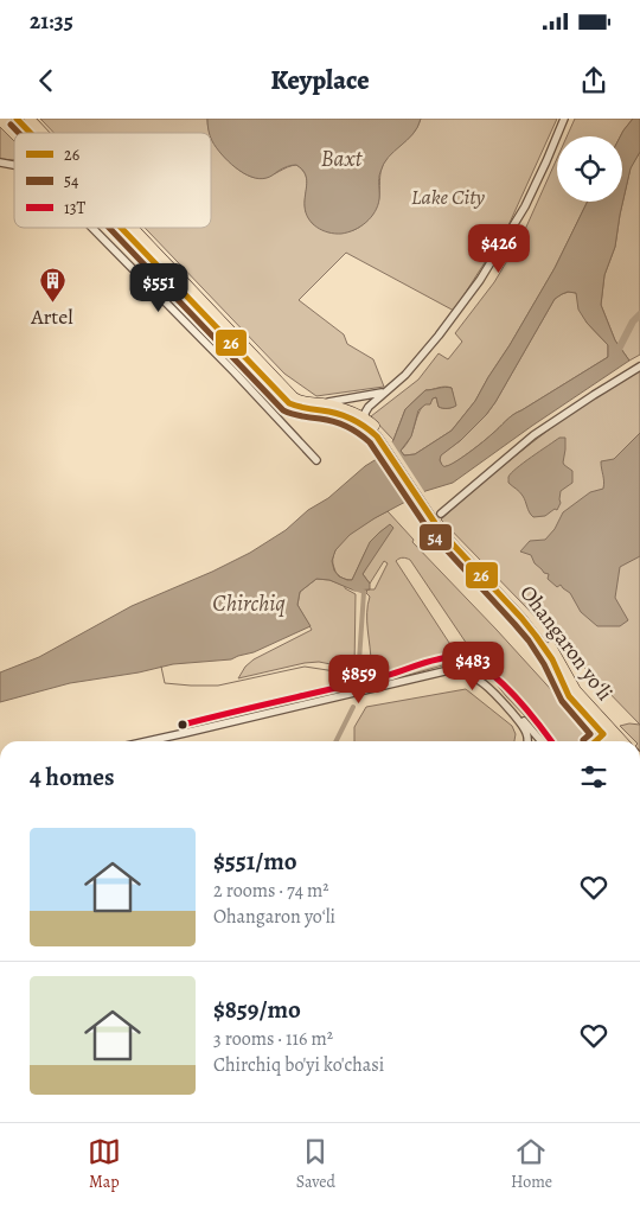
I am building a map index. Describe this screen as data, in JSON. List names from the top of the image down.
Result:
{
  "streets": {
    "highway": ["Ohangaron yoʻli"]
  },
  "water": ["Baхt", "Chirchiq"],
  "parks": ["Lake City"],
  "places": {
    "building": ["Artel"]
  },
  "lines": ["transit line 26", "transit line 54", "transit line 13Т"],
  "legend": ["26", "54", "13Т"],
  "page": {
    "status": "21:35",
    "header": "Keyplace",
    "price": [
      "$426",
      "$551",
      "$483",
      "$859"
    ],
    "heading": "4 homes",
    "list": [
      {
        "name": "$551/mo",
        "note": "2 rooms · 74 m² · Ohangaron yoʻli"
      },
      {
        "name": "$859/mo",
        "note": "3 rooms · 116 m² · Chirchiq bo'yi ko'chasi"
      }
    ],
    "tabs": ["Map", "Saved", "Home"]
  }
}
